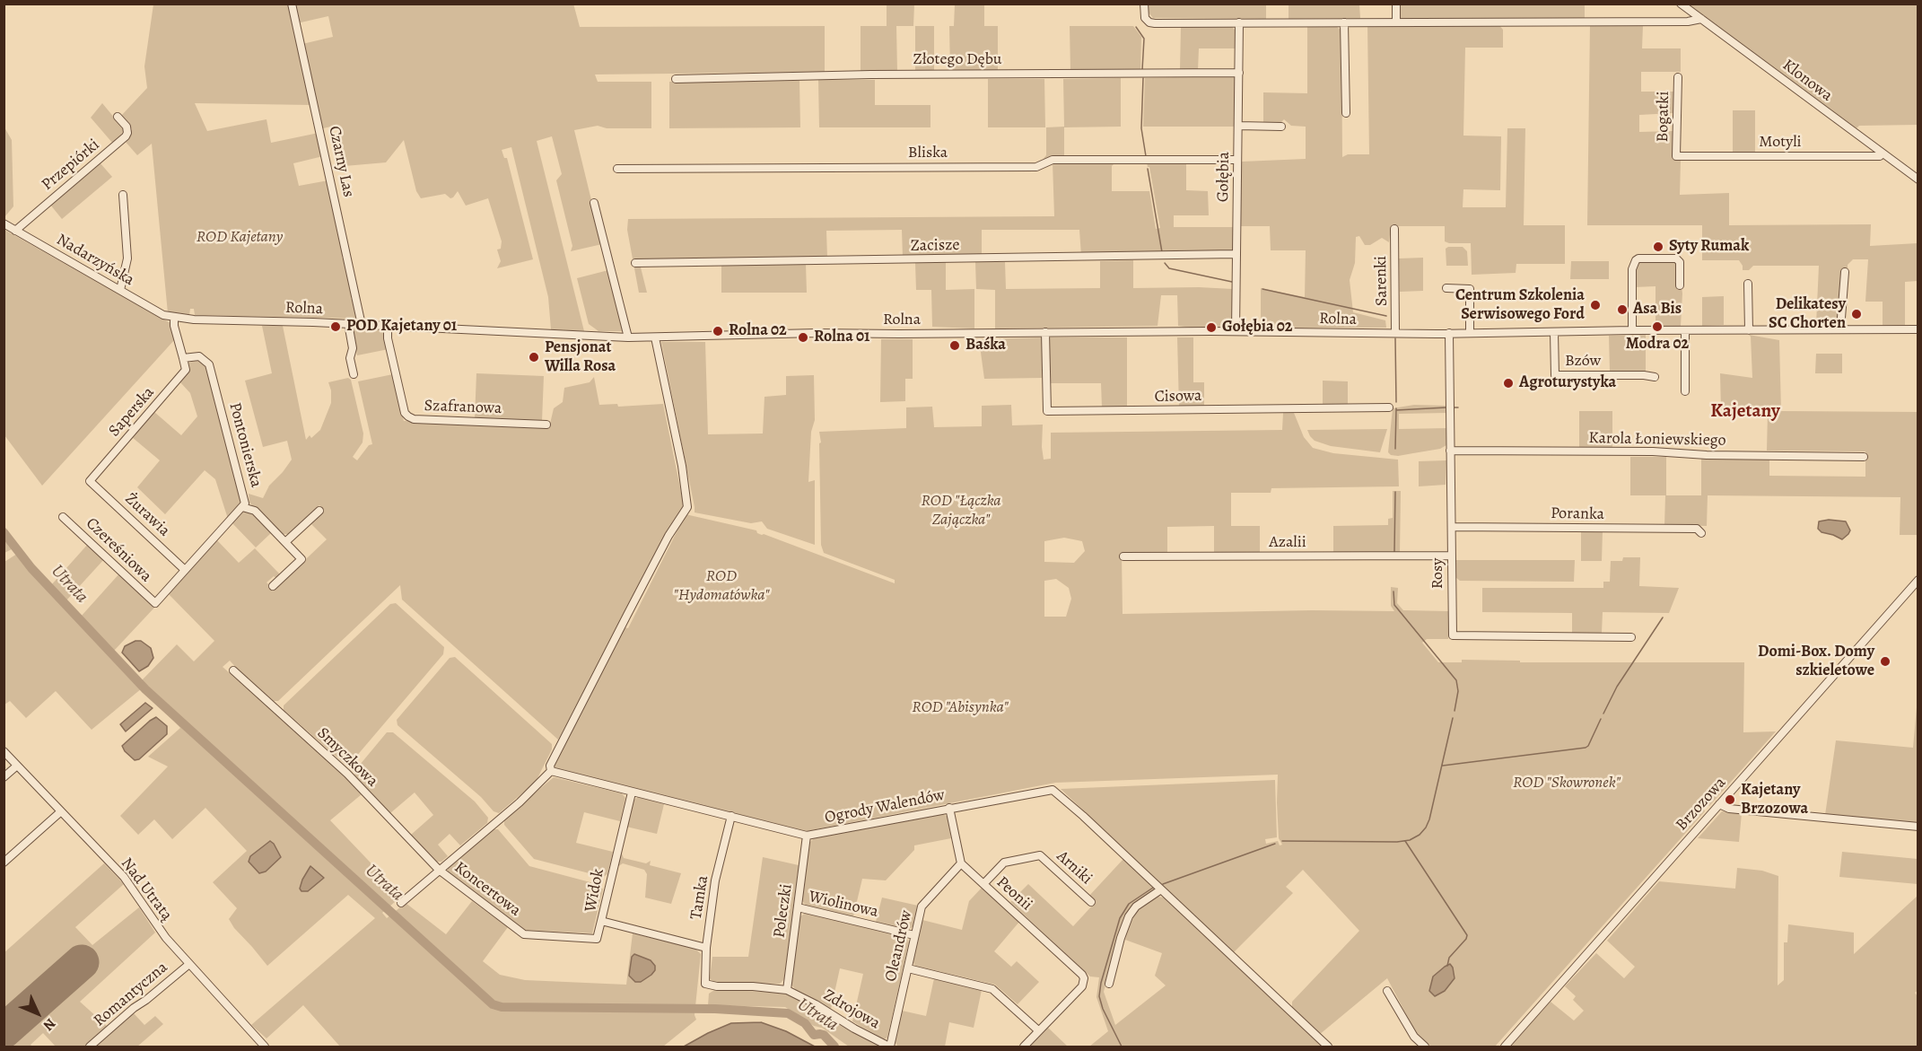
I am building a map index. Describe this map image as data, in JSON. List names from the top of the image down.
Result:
{
  "streets": {
    "street": [
      "Złotego Dębu",
      "Klonowa",
      "Bogatki",
      "Motyli",
      "Bliska",
      "Czarny Las",
      "Przepiórki",
      "Gołębia",
      "Zacisze",
      "Nadarzyńska",
      "Sarenki",
      "Rolna",
      "Bzów",
      "Cisowa",
      "Szafranowa",
      "Saperska",
      "Karola Łoniewskiego",
      "Pontonierska",
      "Poranka",
      "Żurawia",
      "Azalii",
      "Czereśniowa",
      "Rosy",
      "Smyczkowa",
      "Brzozowa",
      "Ogrody Walendów",
      "Arniki",
      "Nad Utratą",
      "Koncertowa",
      "Widok",
      "Peonii",
      "Tamka",
      "Wiolinowa",
      "Poleczki",
      "Oleandrów",
      "Romantyczna",
      "Zdrojowa"
    ]
  },
  "crossings": [
    ["Złotego Dębu", "Gołębia"],
    ["Klonowa", "Motyli"],
    ["Bogatki", "Motyli"],
    ["Bliska", "Gołębia"],
    ["Czarny Las", "Rolna"],
    ["Przepiórki", "Nadarzyńska"],
    ["Gołębia", "Zacisze"],
    ["Gołębia", "Rolna"],
    ["Nadarzyńska", "Rolna"],
    ["Sarenki", "Rolna"],
    ["Rolna", "Bzów"],
    ["Rolna", "Cisowa"],
    ["Rolna", "Szafranowa"],
    ["Rolna", "Rosy"],
    ["Saperska", "Pontonierska"],
    ["Saperska", "Żurawia"],
    ["Karola Łoniewskiego", "Rosy"],
    ["Pontonierska", "Żurawia"],
    ["Pontonierska", "Czereśniowa"],
    ["Poranka", "Rosy"],
    ["Azalii", "Rosy"],
    ["Smyczkowa", "Koncertowa"],
    ["Ogrody Walendów", "Widok"],
    ["Ogrody Walendów", "Tamka"],
    ["Ogrody Walendów", "Poleczki"],
    ["Arniki", "Peonii"],
    ["Nad Utratą", "Romantyczna"],
    ["Koncertowa", "Widok"],
    ["Widok", "Tamka"],
    ["Peonii", "Oleandrów"],
    ["Tamka", "Zdrojowa"],
    ["Wiolinowa", "Poleczki"],
    ["Wiolinowa", "Oleandrów"],
    ["Poleczki", "Zdrojowa"],
    ["Oleandrów", "Zdrojowa"]
  ],
  "districts": ["Kajetany"],
  "water": ["Utrata"],
  "parks": [
    "ROD Kajetany",
    "ROD \"Łączka Zajączka\"",
    "ROD \"Hydomatówka\"",
    "ROD \"Abisynka\"",
    "ROD \"Skowronek\""
  ],
  "places": [
    "Syty Rumak",
    "Centrum Szkolenia Serwisowego Ford",
    "Asa Bis",
    "Delikatesy SC Chorten",
    "POD Kajetany 01",
    "Modra 02",
    "Gołębia 02",
    "Rolna 02",
    "Rolna 01",
    "Baśka",
    "Pensjonat Willa Rosa",
    "Agroturystyka",
    "Domi-Box. Domy szkieletowe",
    "Kajetany Brzozowa"
  ],
  "north": "bottom right"
}
